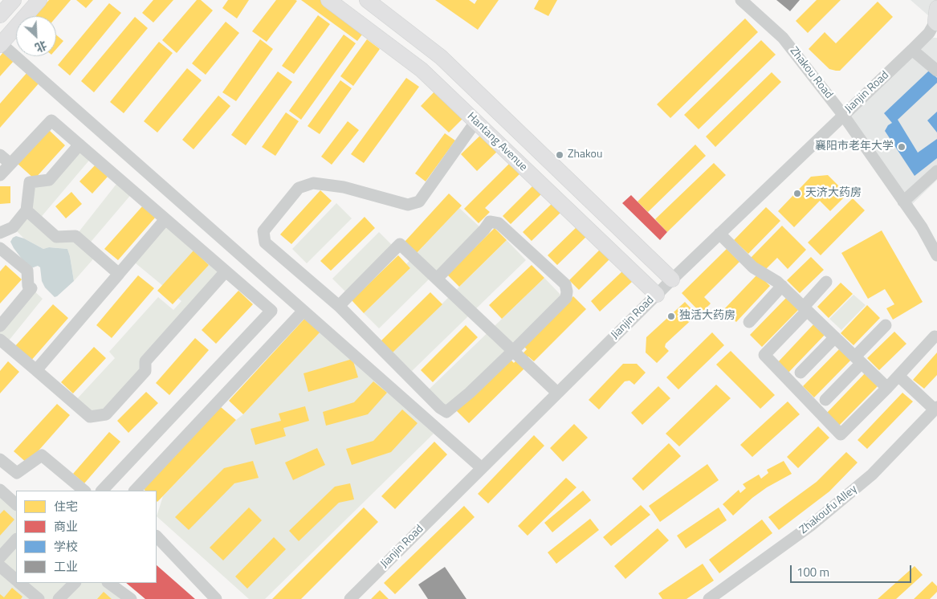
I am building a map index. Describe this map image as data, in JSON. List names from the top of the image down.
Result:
{
  "streets": {
    "main road": ["Hantang Avenue"],
    "street": ["Zhakou Road", "Jianjin Road", "Zhakoufu Alley"]
  },
  "crossings": [
    ["Zhakou Road", "Jianjin Road"],
    ["Jianjin Road", "Hantang Avenue"]
  ],
  "places": [
    "襄阳市老年大学",
    "Zhakou",
    "天济大药房",
    "独活大药房"
  ],
  "legend": [
    "住宅",
    "商业",
    "学校",
    "工业"
  ],
  "scale_bar": "100 m",
  "north": "bottom right"
}
